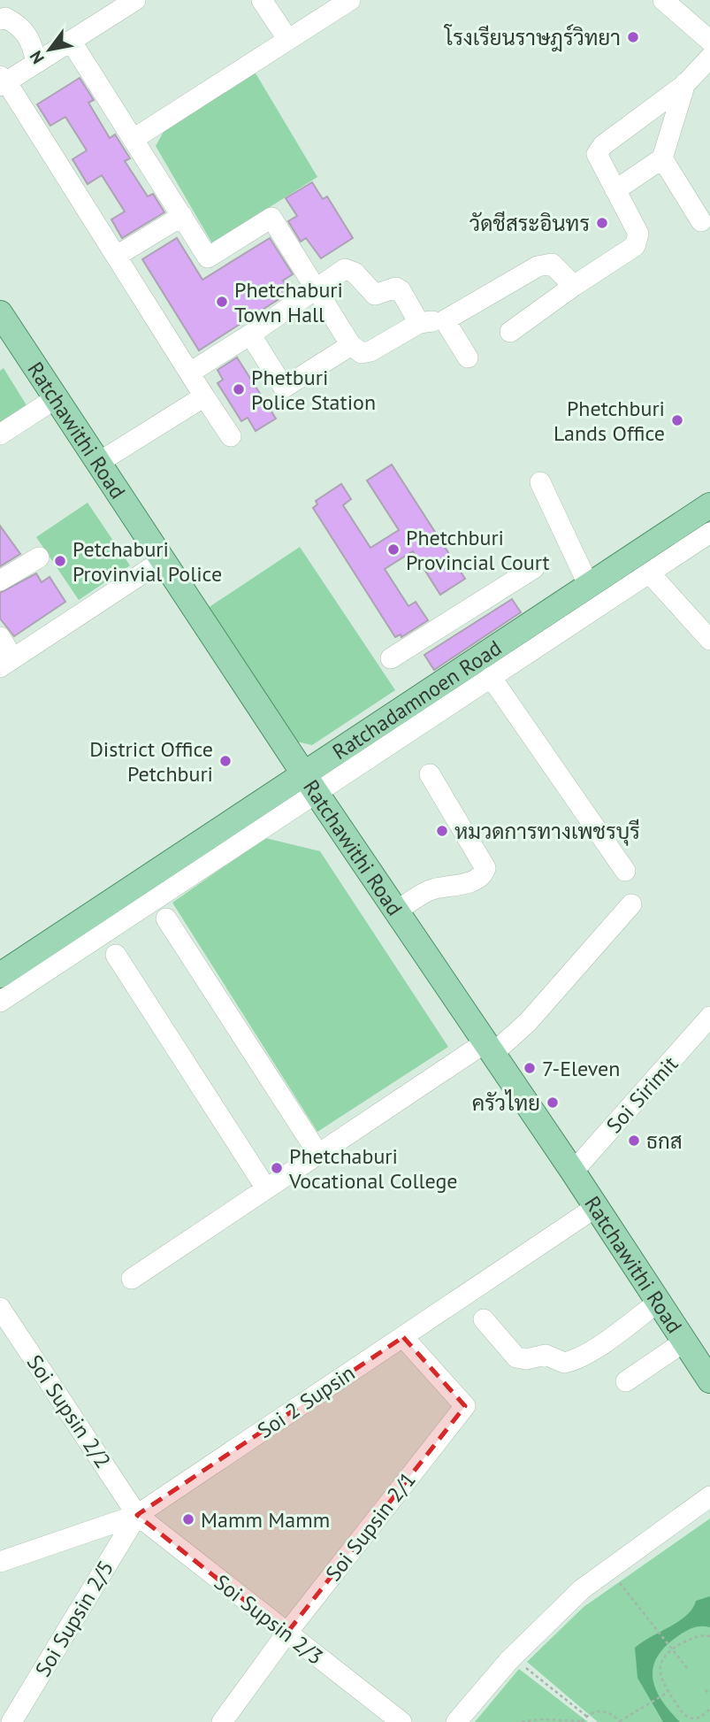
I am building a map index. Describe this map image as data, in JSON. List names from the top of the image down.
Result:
{
  "streets": {
    "main road": ["Ratchawithi Road", "Ratchadamnoen Road"],
    "street": [
      "Soi Sirimit",
      "Soi 2 Supsin",
      "Soi Supsin 2/2",
      "Soi Supsin 2/1",
      "Soi Supsin 2/5",
      "Soi Supsin 2/3"
    ]
  },
  "crossings": [
    ["Ratchawithi Road", "Ratchadamnoen Road"],
    ["Ratchawithi Road", "Soi Sirimit"],
    ["Ratchawithi Road", "Soi 2 Supsin"],
    ["Soi 2 Supsin", "Soi Supsin 2/2"],
    ["Soi 2 Supsin", "Soi Supsin 2/1"],
    ["Soi 2 Supsin", "Soi Supsin 2/5"],
    ["Soi 2 Supsin", "Soi Supsin 2/3"],
    ["Soi Supsin 2/2", "Soi Supsin 2/5"],
    ["Soi Supsin 2/2", "Soi Supsin 2/3"],
    ["Soi Supsin 2/1", "Soi Supsin 2/3"],
    ["Soi Supsin 2/5", "Soi Supsin 2/3"]
  ],
  "places": [
    "โรงเรียนราษฎร์วิทยา",
    "วัดชีสระอินทร",
    "Phetchaburi Town Hall",
    "Phetburi Police Station",
    "Phetchburi Lands Office",
    "Phetchburi Provincial Court",
    "Petchaburi Provinvial Police",
    "District Office Petchburi",
    "หมวดการทางเพชรบุรี",
    "7-Eleven",
    "ครัวไทย",
    "ธกส",
    "Phetchaburi Vocational College",
    "Mamm Mamm"
  ],
  "north": "bottom left"
}
